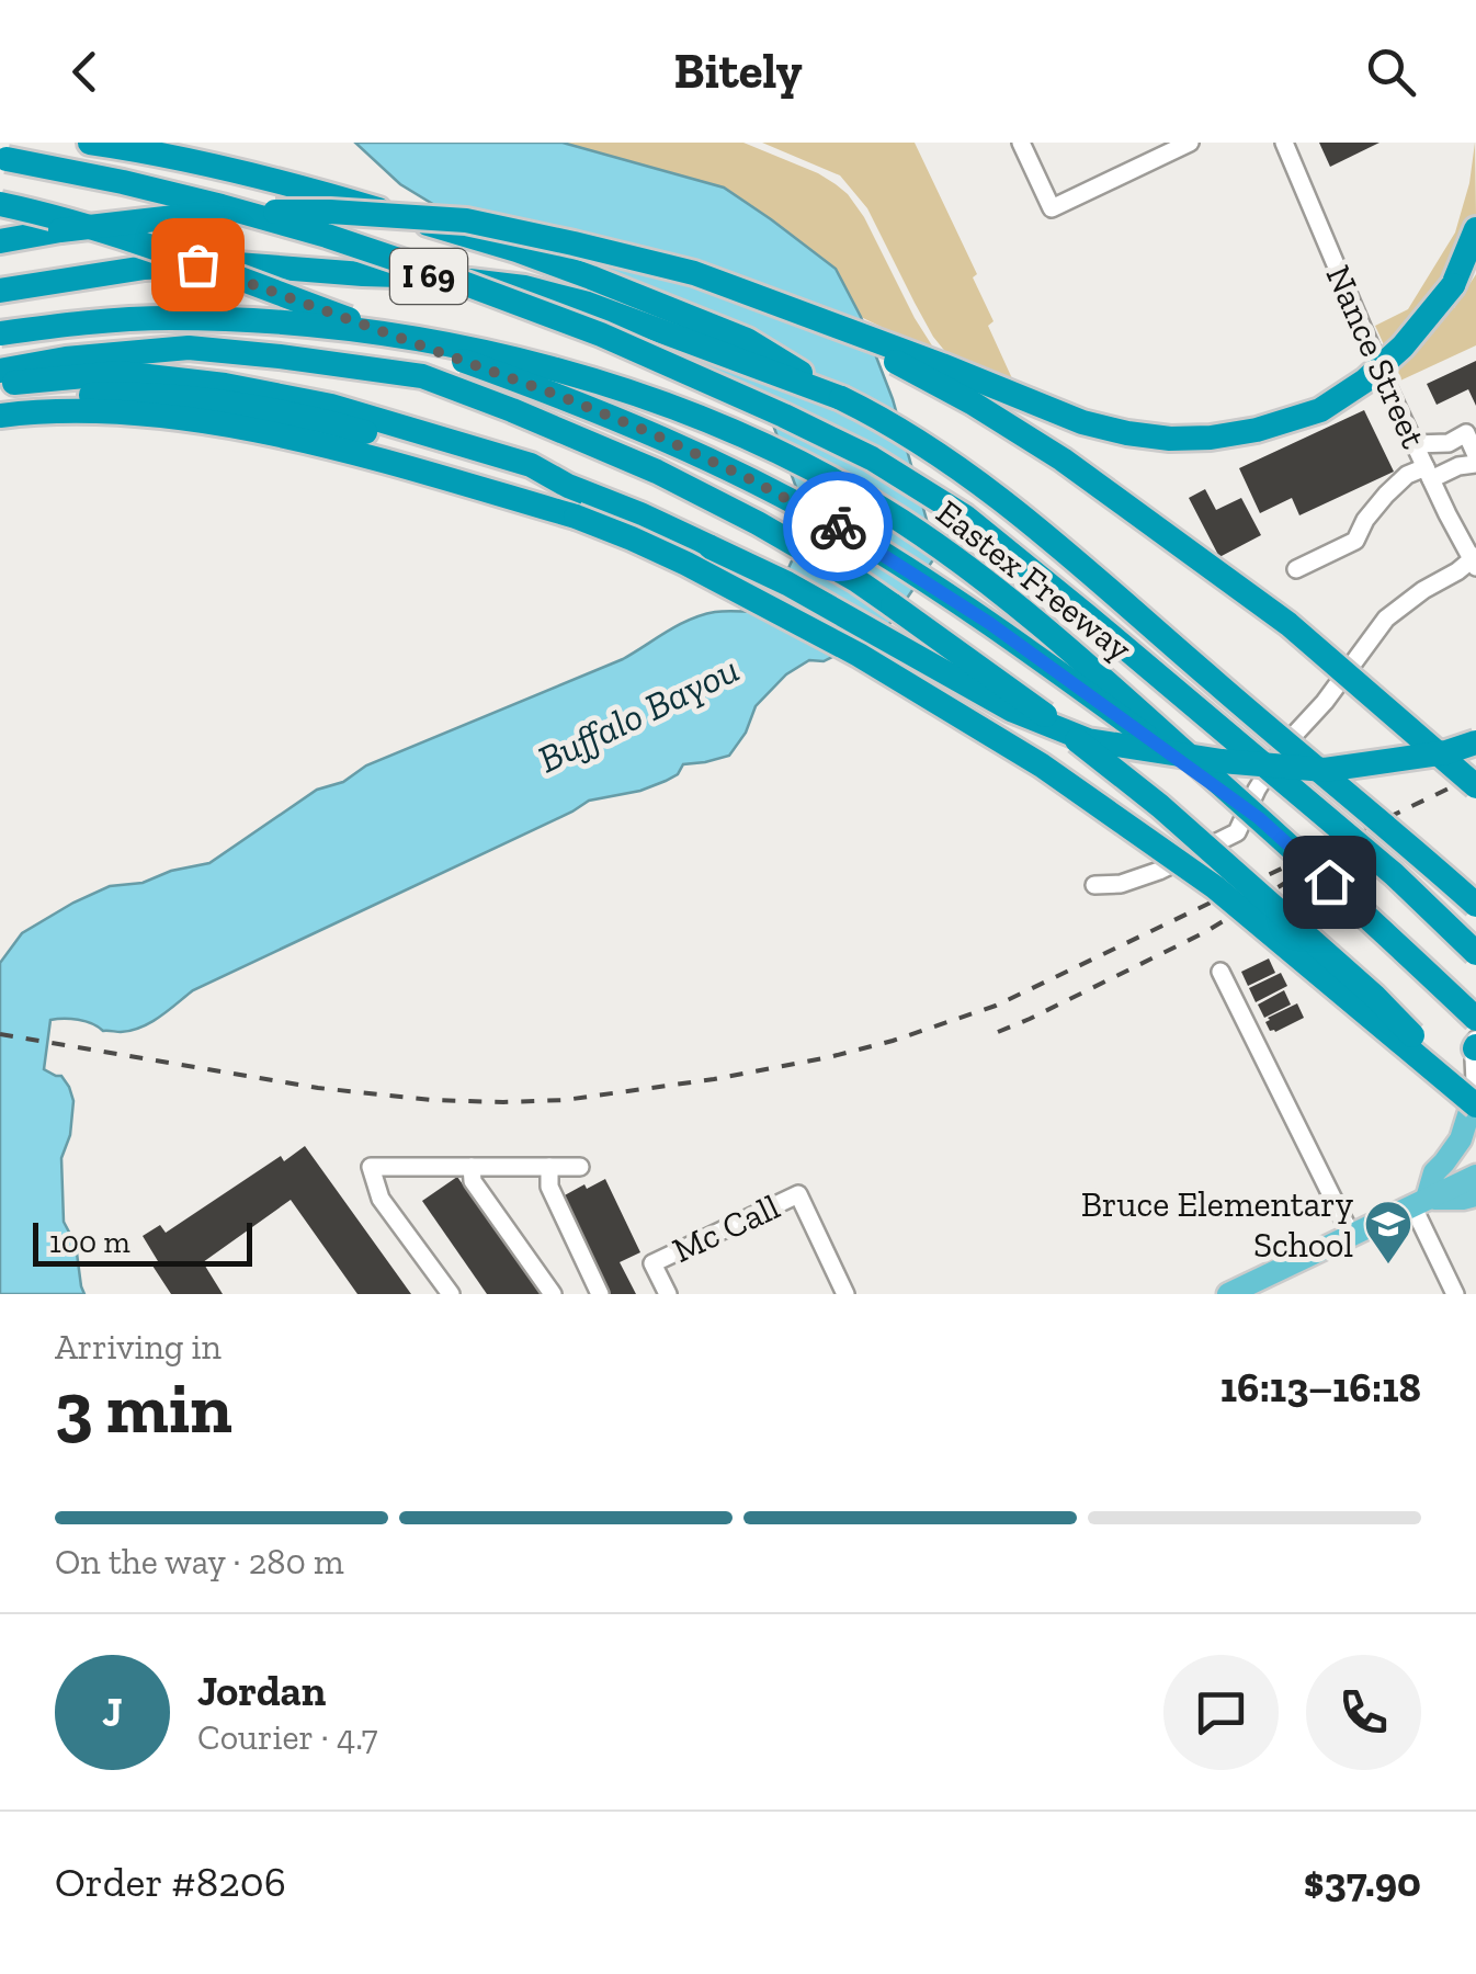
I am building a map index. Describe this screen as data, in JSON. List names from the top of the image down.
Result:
{
  "streets": {
    "highway": ["I 69", "Eastex Freeway"],
    "street": ["Nance Street", "Mc Call"]
  },
  "water": ["Buffalo Bayou"],
  "places": {
    "school or university": ["Bruce Elementary School"]
  },
  "scale_bar": "100 m",
  "page": {
    "header": "Bitely",
    "scale": "100 m",
    "heading": ["3 min", "Arriving in", "16:13–16:18"],
    "panel": [
      "Jordan",
      "Courier · 4.7",
      "Order #8206",
      "$37.90"
    ],
    "bar": "On the way · 280 m",
    "round": "J"
  }
}
